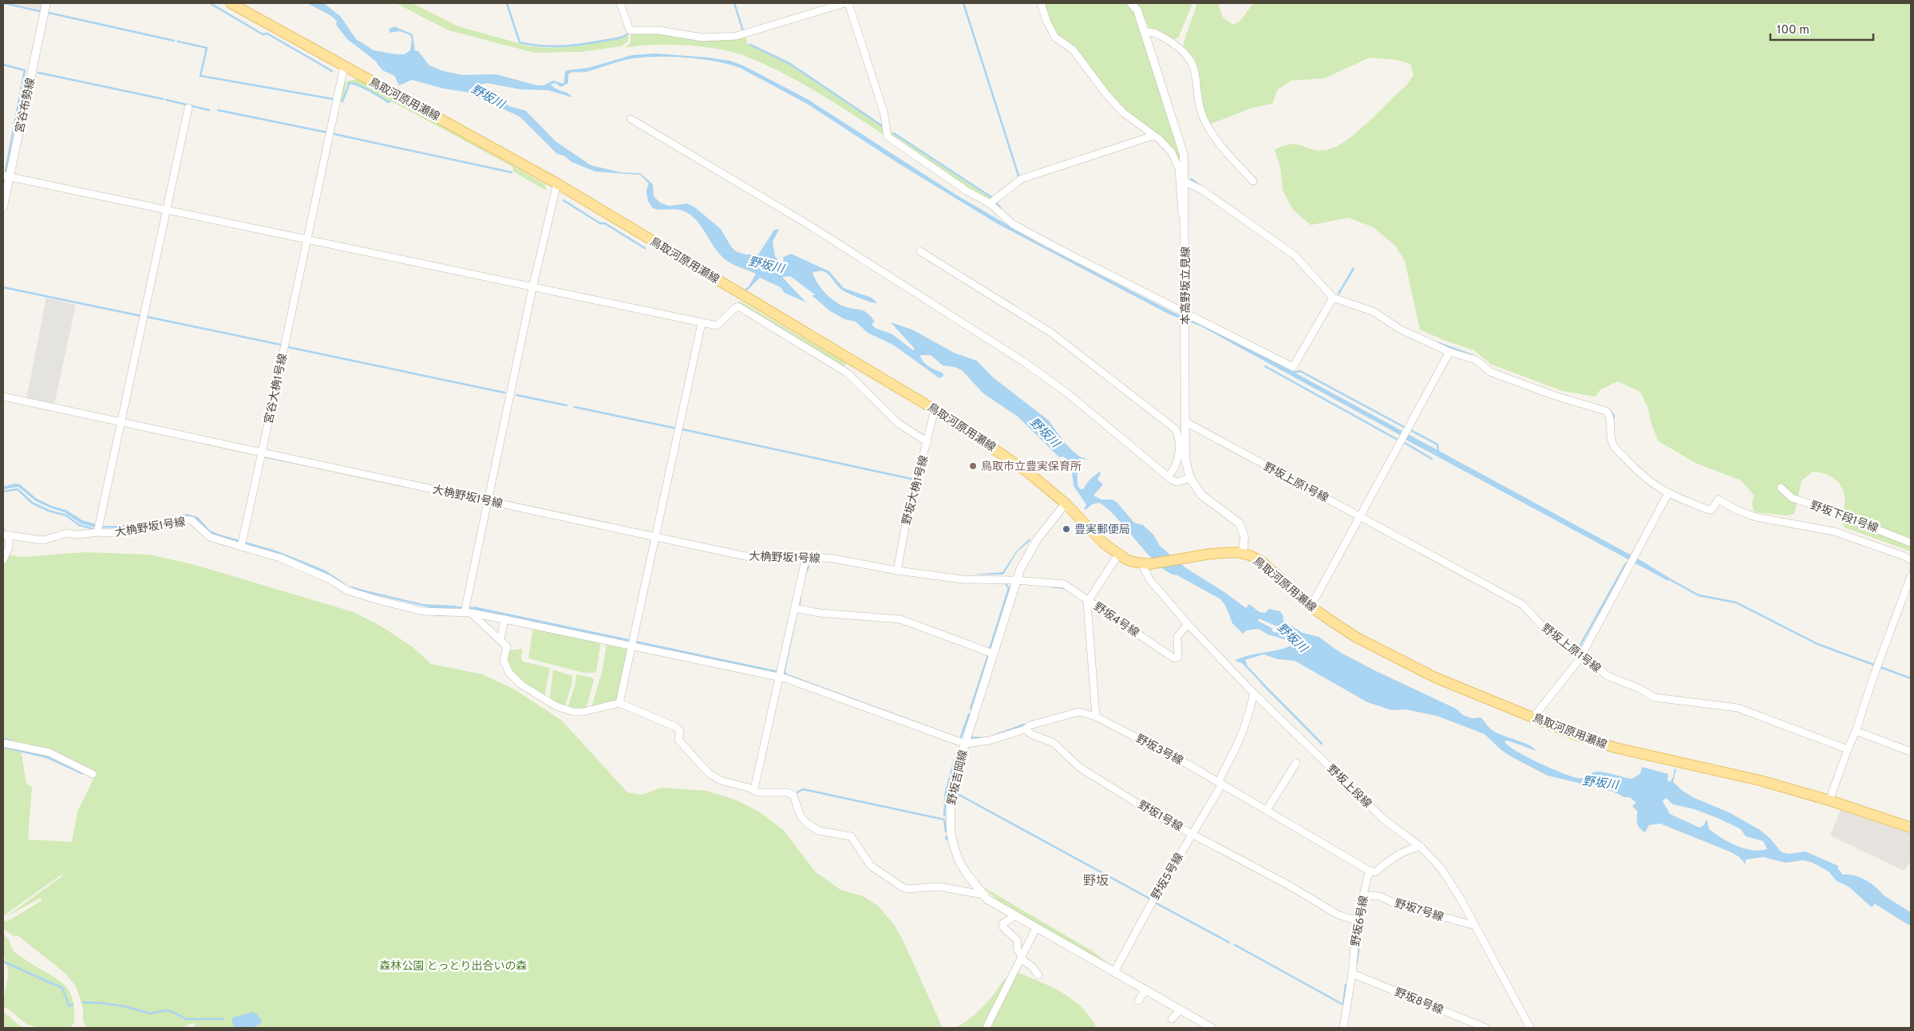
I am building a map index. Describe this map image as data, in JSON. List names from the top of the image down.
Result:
{
  "streets": {
    "main road": ["鳥取河原用瀬線"],
    "street": [
      "宮谷布勢線",
      "本高野坂立見線",
      "宮谷大桷1号線",
      "野坂上原1号線",
      "野坂大桷1号線",
      "大桷野坂1号線",
      "野坂下段1号線",
      "野坂4号線",
      "野坂3号線",
      "野坂吉岡線",
      "野坂上段線",
      "野坂1号線",
      "野坂5号線",
      "野坂7号線",
      "野坂6号線",
      "野坂8号線"
    ]
  },
  "crossings": [
    ["鳥取河原用瀬線", "本高野坂立見線"],
    ["鳥取河原用瀬線", "宮谷大桷1号線"],
    ["鳥取河原用瀬線", "野坂大桷1号線"],
    ["鳥取河原用瀬線", "野坂吉岡線"],
    ["鳥取河原用瀬線", "野坂上段線"],
    ["本高野坂立見線", "野坂上原1号線"],
    ["宮谷大桷1号線", "大桷野坂1号線"],
    ["野坂大桷1号線", "大桷野坂1号線"],
    ["大桷野坂1号線", "野坂4号線"],
    ["大桷野坂1号線", "野坂吉岡線"],
    ["野坂4号線", "野坂吉岡線"],
    ["野坂4号線", "野坂上段線"],
    ["野坂3号線", "野坂1号線"],
    ["野坂3号線", "野坂5号線"],
    ["野坂3号線", "野坂6号線"],
    ["野坂吉岡線", "野坂5号線"],
    ["野坂上段線", "野坂5号線"],
    ["野坂上段線", "野坂7号線"],
    ["野坂1号線", "野坂5号線"],
    ["野坂1号線", "野坂6号線"],
    ["野坂7号線", "野坂6号線"],
    ["野坂6号線", "野坂8号線"]
  ],
  "districts": ["野坂"],
  "water": ["野坂川"],
  "parks": ["森林公園 とっとり出合いの森"],
  "places": ["鳥取市立豊実保育所", "豊実郵便局"],
  "scale_bar": "100 m"
}
